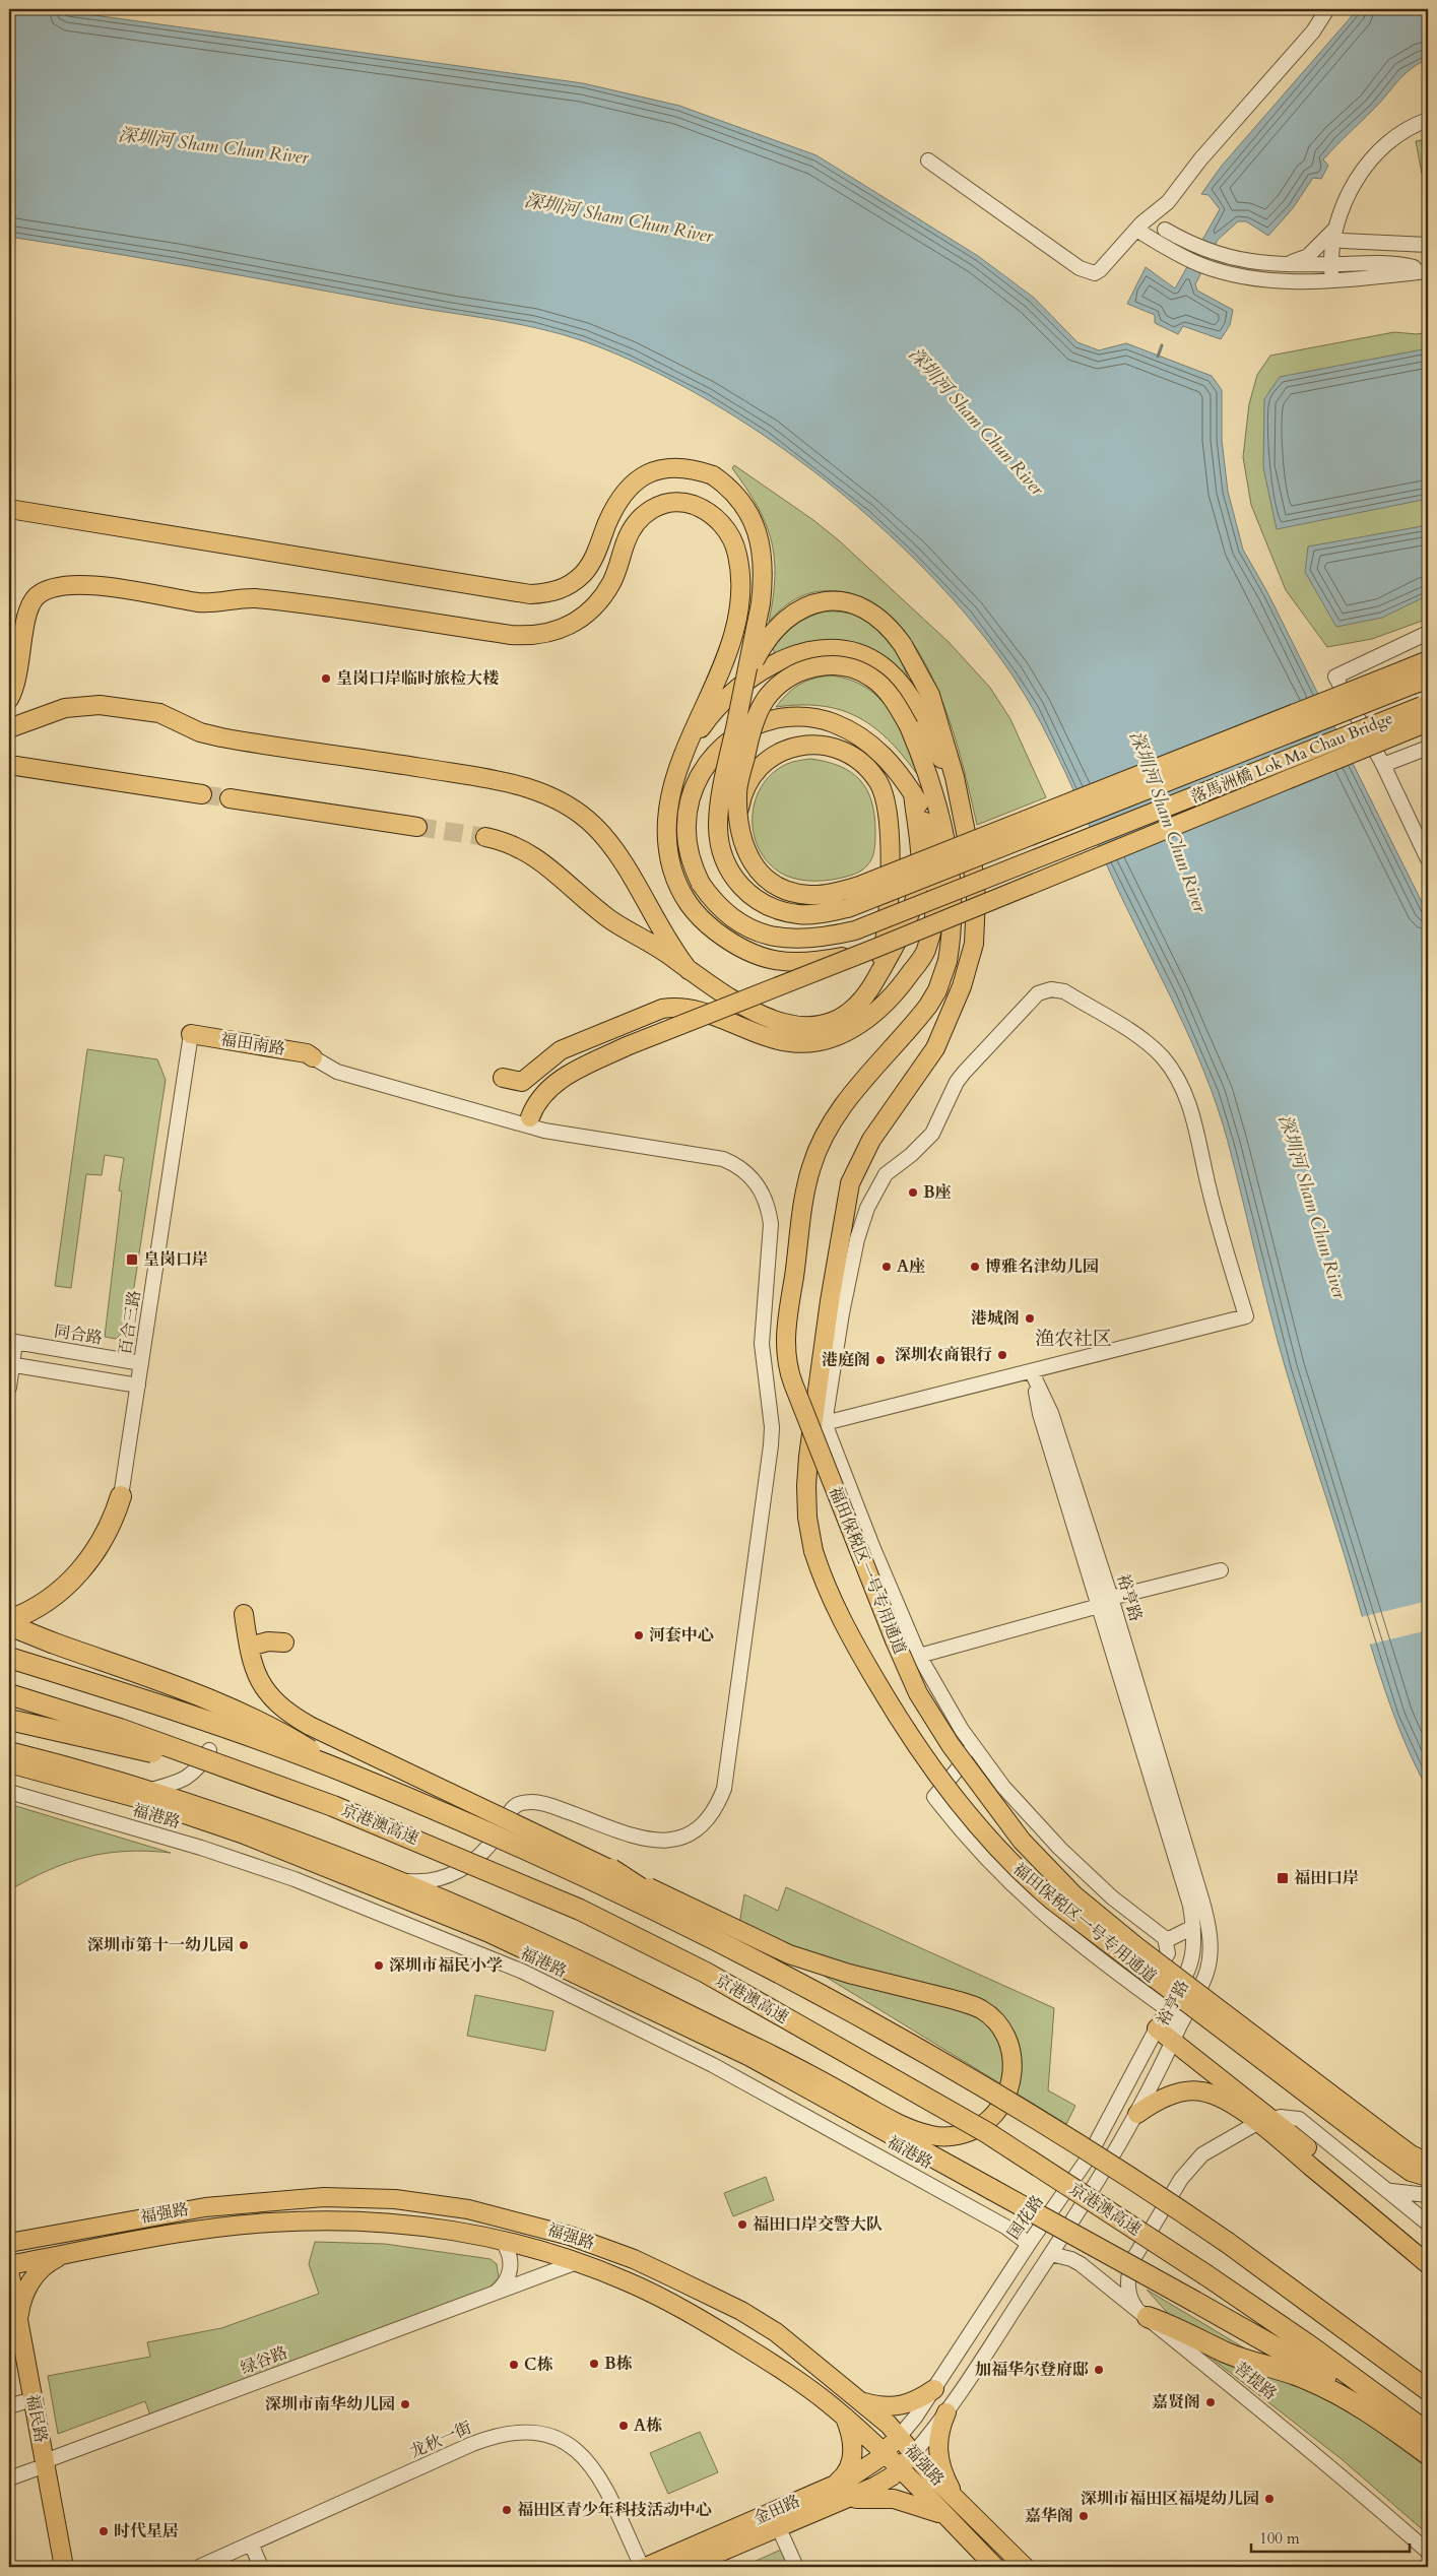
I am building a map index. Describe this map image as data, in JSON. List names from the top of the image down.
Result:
{
  "streets": {
    "highway": ["京港澳高速"],
    "main road": [
      "落馬洲橋 Lok Ma Chau Bridge",
      "福田南路",
      "福田保税区一号专用通道",
      "福强路",
      "福民路",
      "金田路"
    ],
    "street": [
      "百合三路",
      "同合路",
      "裕亨路",
      "福港路",
      "国花路",
      "绿谷路",
      "菩提路",
      "龙秋一街"
    ]
  },
  "crossings": [
    ["落馬洲橋 Lok Ma Chau Bridge", "福田保税区一号专用通道"],
    ["福田南路", "百合三路"],
    ["百合三路", "同合路"],
    ["裕亨路", "国花路"],
    ["福港路", "国花路"],
    ["福强路", "国花路"],
    ["福强路", "绿谷路"],
    ["福强路", "金田路"],
    ["国花路", "金田路"],
    ["绿谷路", "福民路"],
    ["龙秋一街", "金田路"]
  ],
  "districts": ["渔农社区"],
  "water": ["深圳河 Sham Chun River"],
  "places": {
    "other": [
      "皇岗口岸临时旅检大楼",
      "B座",
      "A座",
      "博雅名津幼儿园",
      "港城阁",
      "深圳农商银行",
      "港庭阁",
      "河套中心",
      "深圳市第十一幼儿园",
      "深圳市福民小学",
      "福田口岸交警大队",
      "B栋",
      "C栋",
      "加福华尔登府邸",
      "嘉贤阁",
      "深圳市南华幼儿园",
      "A栋",
      "深圳市福田区福堤幼儿园",
      "福田区青少年科技活动中心",
      "嘉华阁",
      "时代星居"
    ],
    "transit": ["皇岗口岸", "福田口岸"]
  },
  "scale_bar": "100 m"
}
